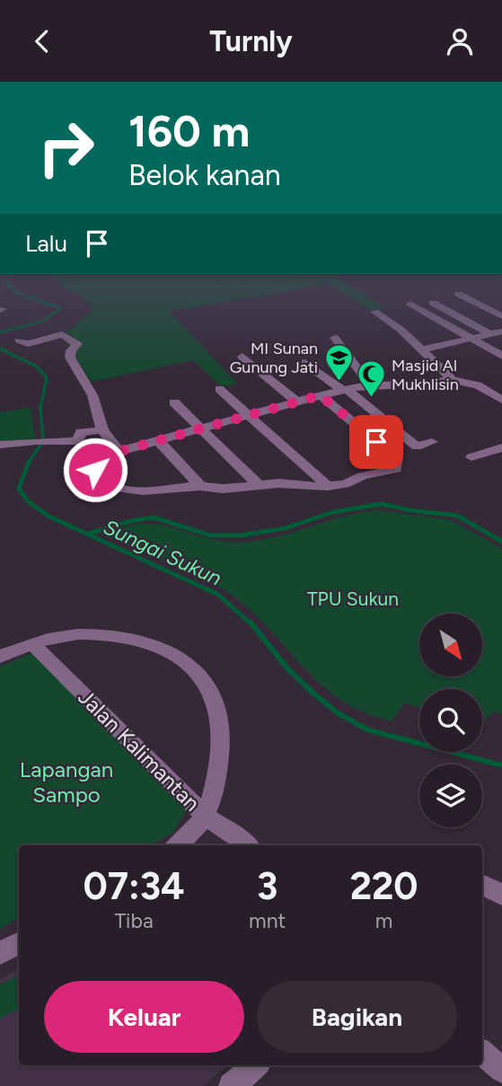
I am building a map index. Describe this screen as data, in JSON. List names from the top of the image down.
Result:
{
  "streets": {
    "street": ["Jalan Kalimantan"]
  },
  "water": ["Sungai Sukun"],
  "parks": ["TPU Sukun", "Lapangan Sampo"],
  "places": {
    "school or university": ["MI Sunan Gunung Jati"],
    "mosque": ["Masjid Al Mukhlisin"]
  },
  "north": "bottom right",
  "page": {
    "header": "Turnly",
    "turn": ["160 m", "Belok kanan"],
    "then": "Lalu",
    "eta": [
      "07:34",
      "Tiba",
      "3",
      "mnt",
      "220",
      "m"
    ],
    "buttons": ["Keluar", "Bagikan"]
  }
}
